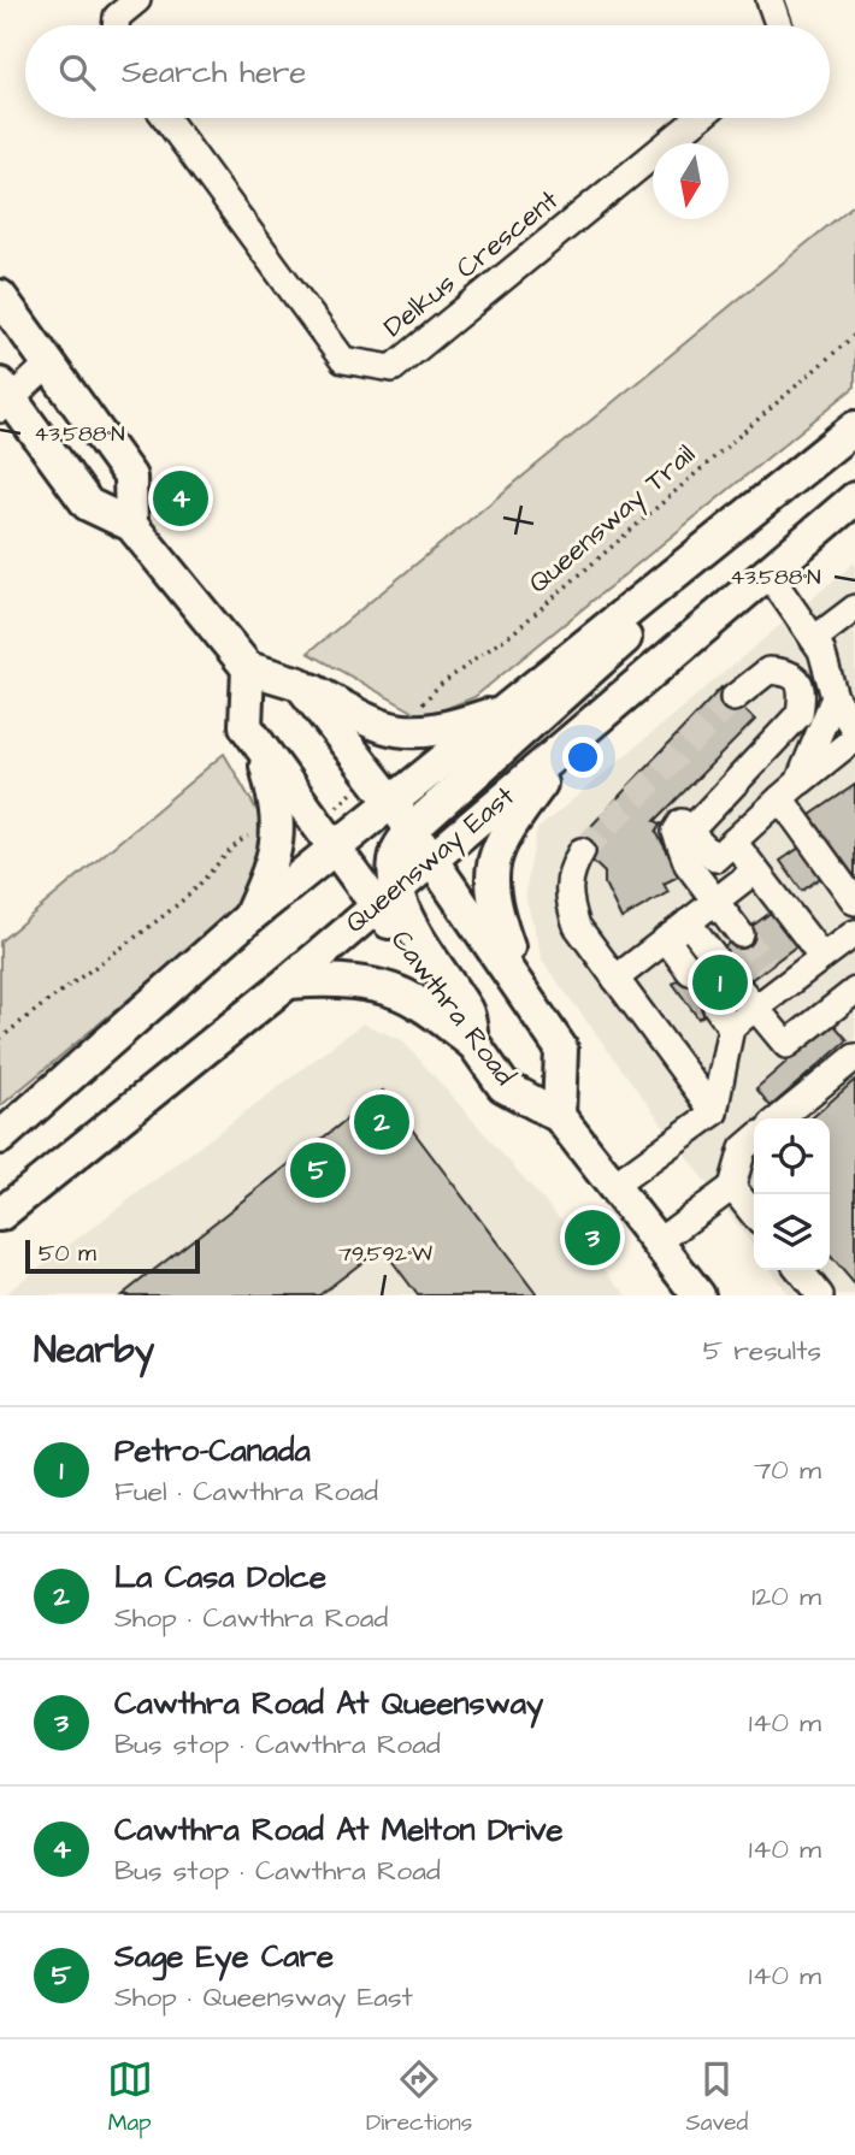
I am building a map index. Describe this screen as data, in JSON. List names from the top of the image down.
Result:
{
  "streets": {
    "main road": ["Queensway East", "Cawthra Road"],
    "street": ["Delkus Crescent"],
    "path": ["Queensway Trail"]
  },
  "crossings": [
    ["Queensway East", "Cawthra Road"]
  ],
  "scale_bar": "50 m",
  "north": "bottom",
  "page": {
    "search": "Search here",
    "pins": [
      "4",
      "1",
      "2",
      "5",
      "3"
    ],
    "scale": "50 m",
    "heading": ["Nearby", "5 results"],
    "list": [
      {
        "mark": "1",
        "name": "Petro-Canada",
        "note": "Fuel · Cawthra Road",
        "value": "70 m"
      },
      {
        "mark": "2",
        "name": "La Casa Dolce",
        "note": "Shop · Cawthra Road",
        "value": "120 m"
      },
      {
        "mark": "3",
        "name": "Cawthra Road At Queensway",
        "note": "Bus stop · Cawthra Road",
        "value": "140 m"
      },
      {
        "mark": "4",
        "name": "Cawthra Road At Melton Drive",
        "note": "Bus stop · Cawthra Road",
        "value": "140 m"
      },
      {
        "mark": "5",
        "name": "Sage Eye Care",
        "note": "Shop · Queensway East",
        "value": "140 m"
      }
    ],
    "nav": ["Map", "Directions", "Saved"]
  },
  "coordinates": ["43.588°N", "79.592°W"]
}
